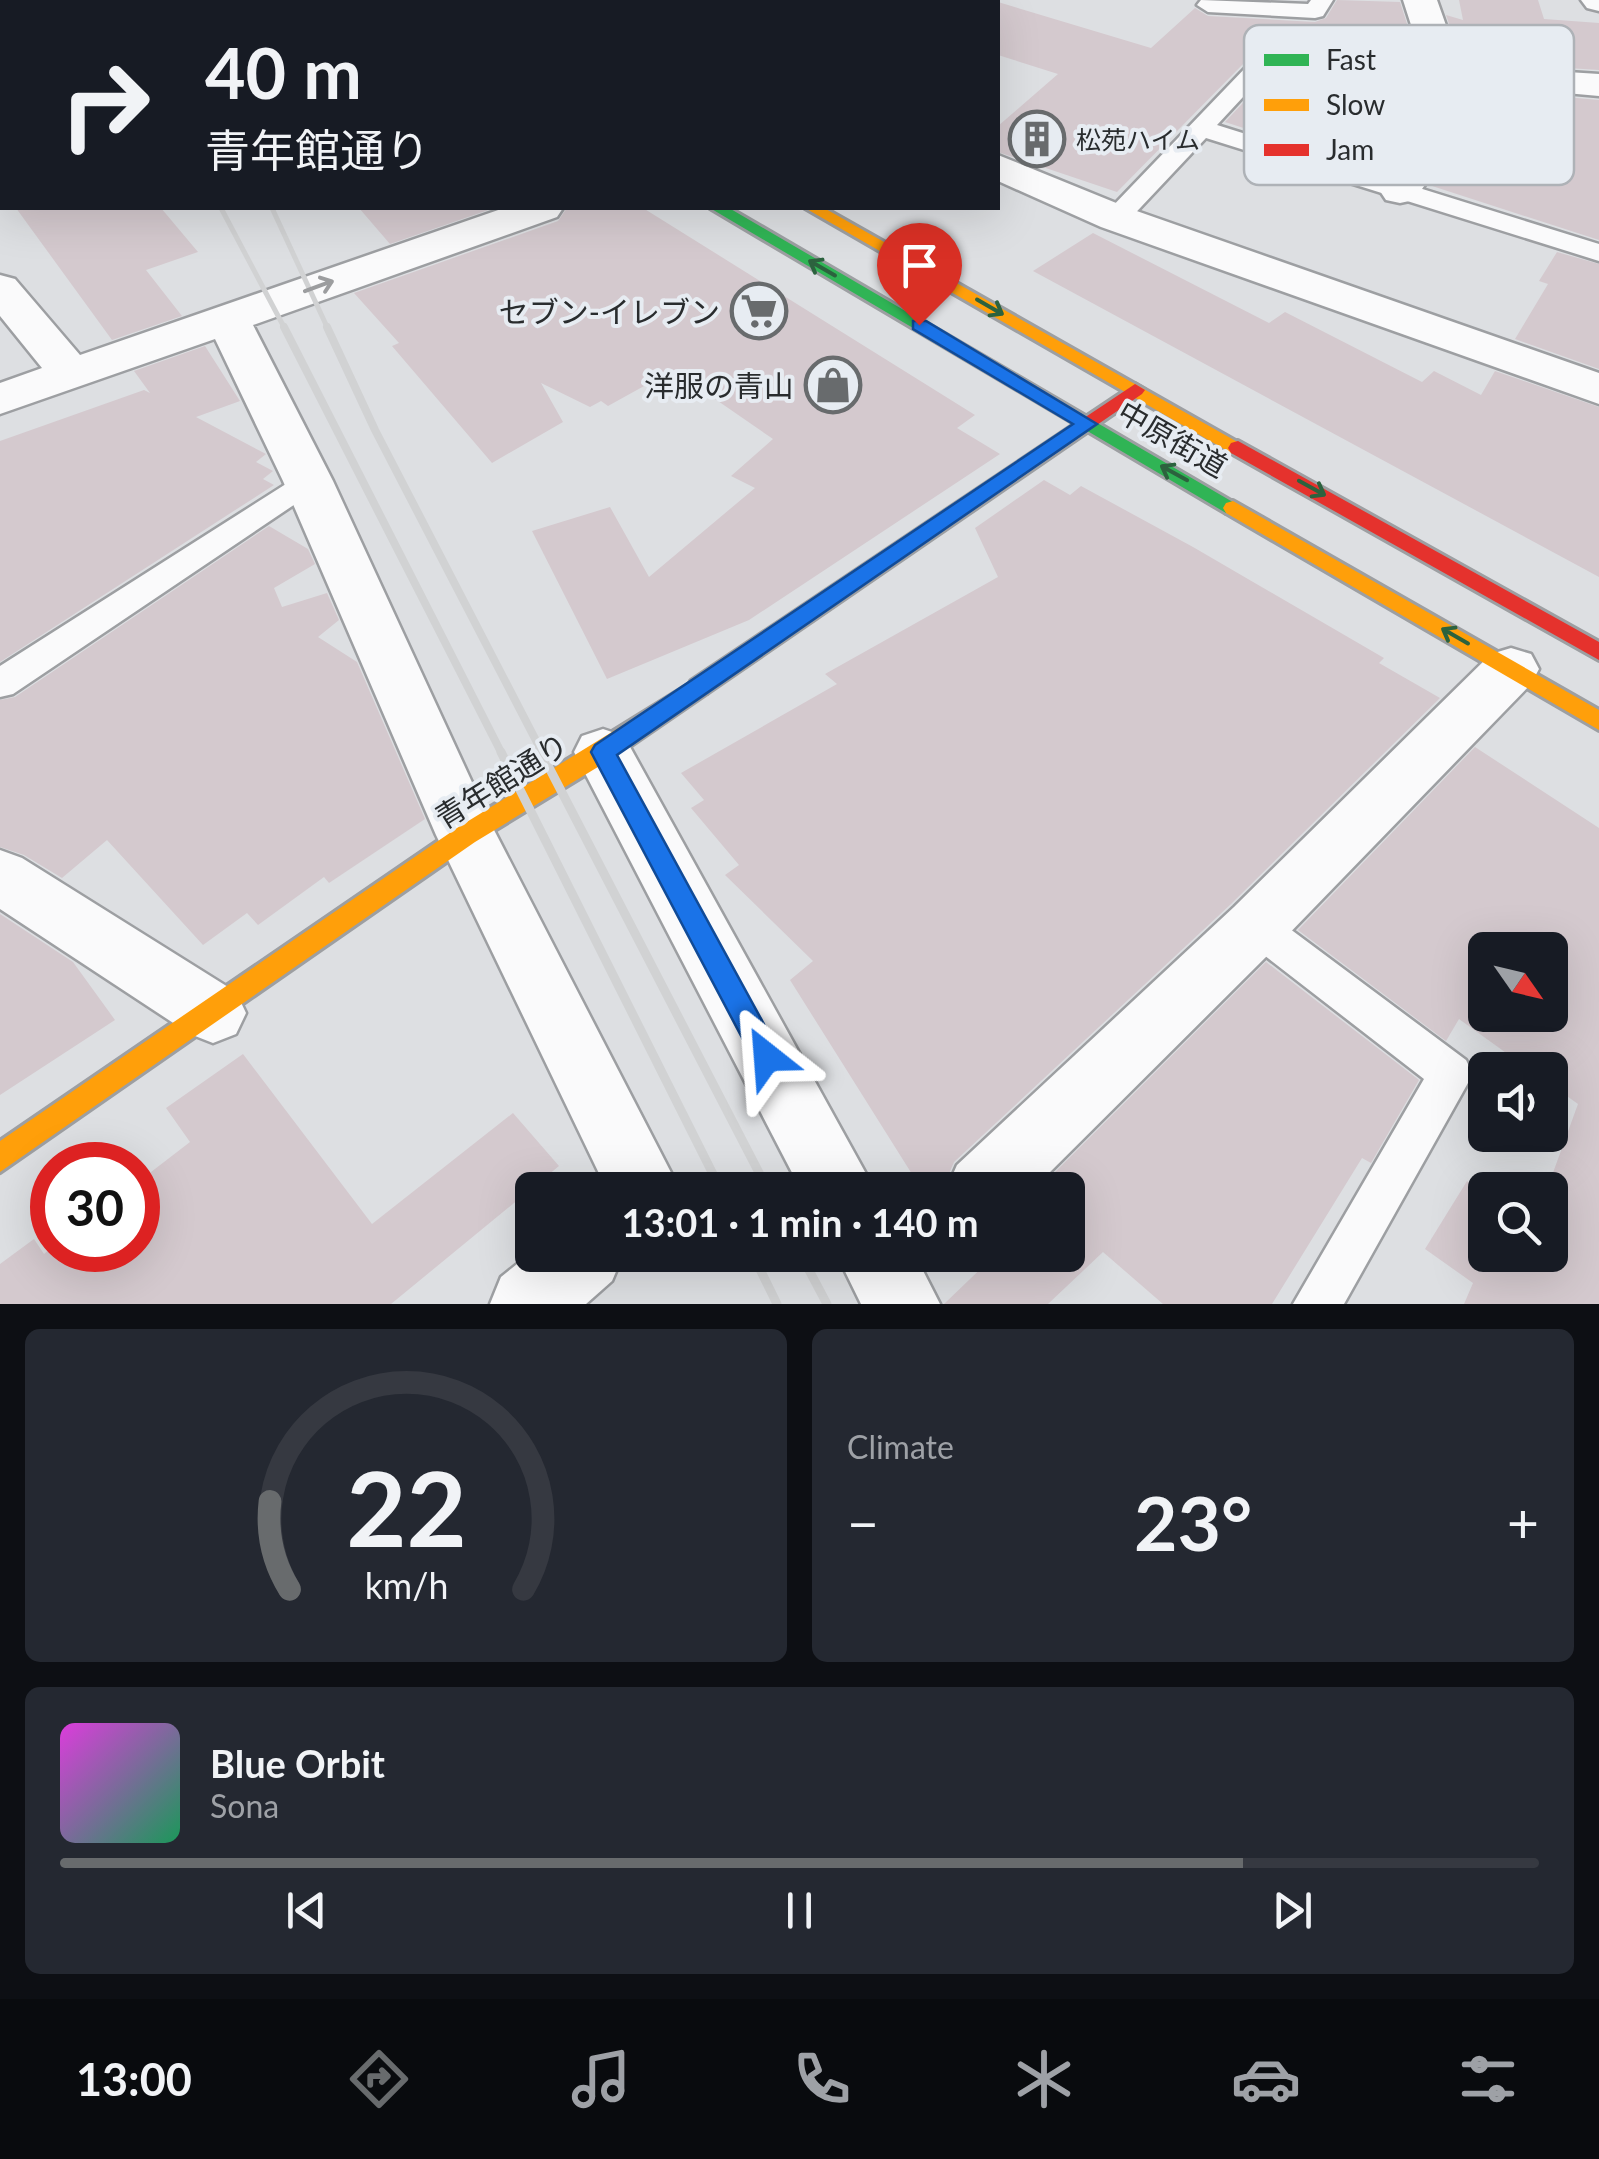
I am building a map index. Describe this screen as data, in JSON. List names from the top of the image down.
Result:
{
  "streets": {
    "main road": ["中原街道", "青年館通り"]
  },
  "crossings": [
    ["中原街道", "青年館通り"]
  ],
  "places": {
    "building": ["松苑ハイム"],
    "supermarket": ["セブン-イレブン"],
    "shop": ["洋服の青山"]
  },
  "legend": ["Fast", "Slow", "Jam"],
  "north": "bottom right",
  "page": {
    "turn": ["40 m", "青年館通り"],
    "limit": "30",
    "trip": "13:01 · 1 min · 140 m",
    "tile": "Climate",
    "heat": ["−", "23°", "+"],
    "song": ["Blue Orbit", "Sona"],
    "tabs": "13:00",
    "gauge": ["22", "km/h"]
  }
}
